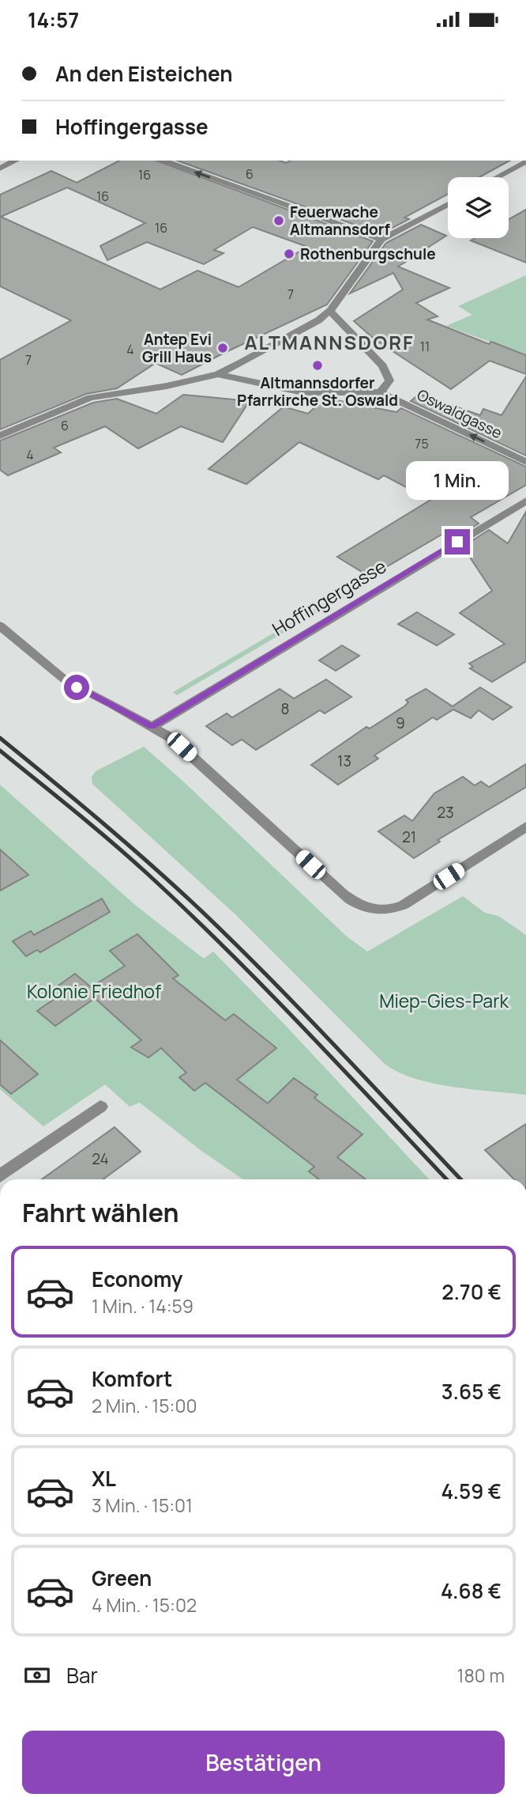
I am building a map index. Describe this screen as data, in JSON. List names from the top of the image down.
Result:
{
  "streets": {
    "street": ["Oswaldgasse", "Hoffingergasse"]
  },
  "one_way": ["Oswaldgasse"],
  "districts": ["ALTMANNSDORF"],
  "parks": ["Kolonie Friedhof", "Miep-Gies-Park"],
  "places": [
    "Feuerwache Altmannsdorf",
    "Rothenburgschule",
    "Antep Evi Grill Haus",
    "Altmannsdorfer Pfarrkirche St. Oswald"
  ],
  "house_numbers": [
    "6",
    "16",
    "16",
    "16",
    "7",
    "11",
    "4",
    "7",
    "6",
    "75",
    "4",
    "8",
    "9",
    "13",
    "23",
    "21",
    "24"
  ],
  "page": {
    "status": "14:57",
    "banner": ["An den Eisteichen", "Hoffingergasse"],
    "bubble": "1 Min.",
    "heading": "Fahrt wählen",
    "list": [
      {
        "name": "Economy",
        "note": "1 Min. · 14:59",
        "value": "2.70 €"
      },
      {
        "name": "Komfort",
        "note": "2 Min. · 15:00",
        "value": "3.65 €"
      },
      {
        "name": "XL",
        "note": "3 Min. · 15:01",
        "value": "4.59 €"
      },
      {
        "name": "Green",
        "note": "4 Min. · 15:02",
        "value": "4.68 €"
      }
    ],
    "pay": ["Bar", "180 m"],
    "buttons": "Bestätigen"
  }
}
